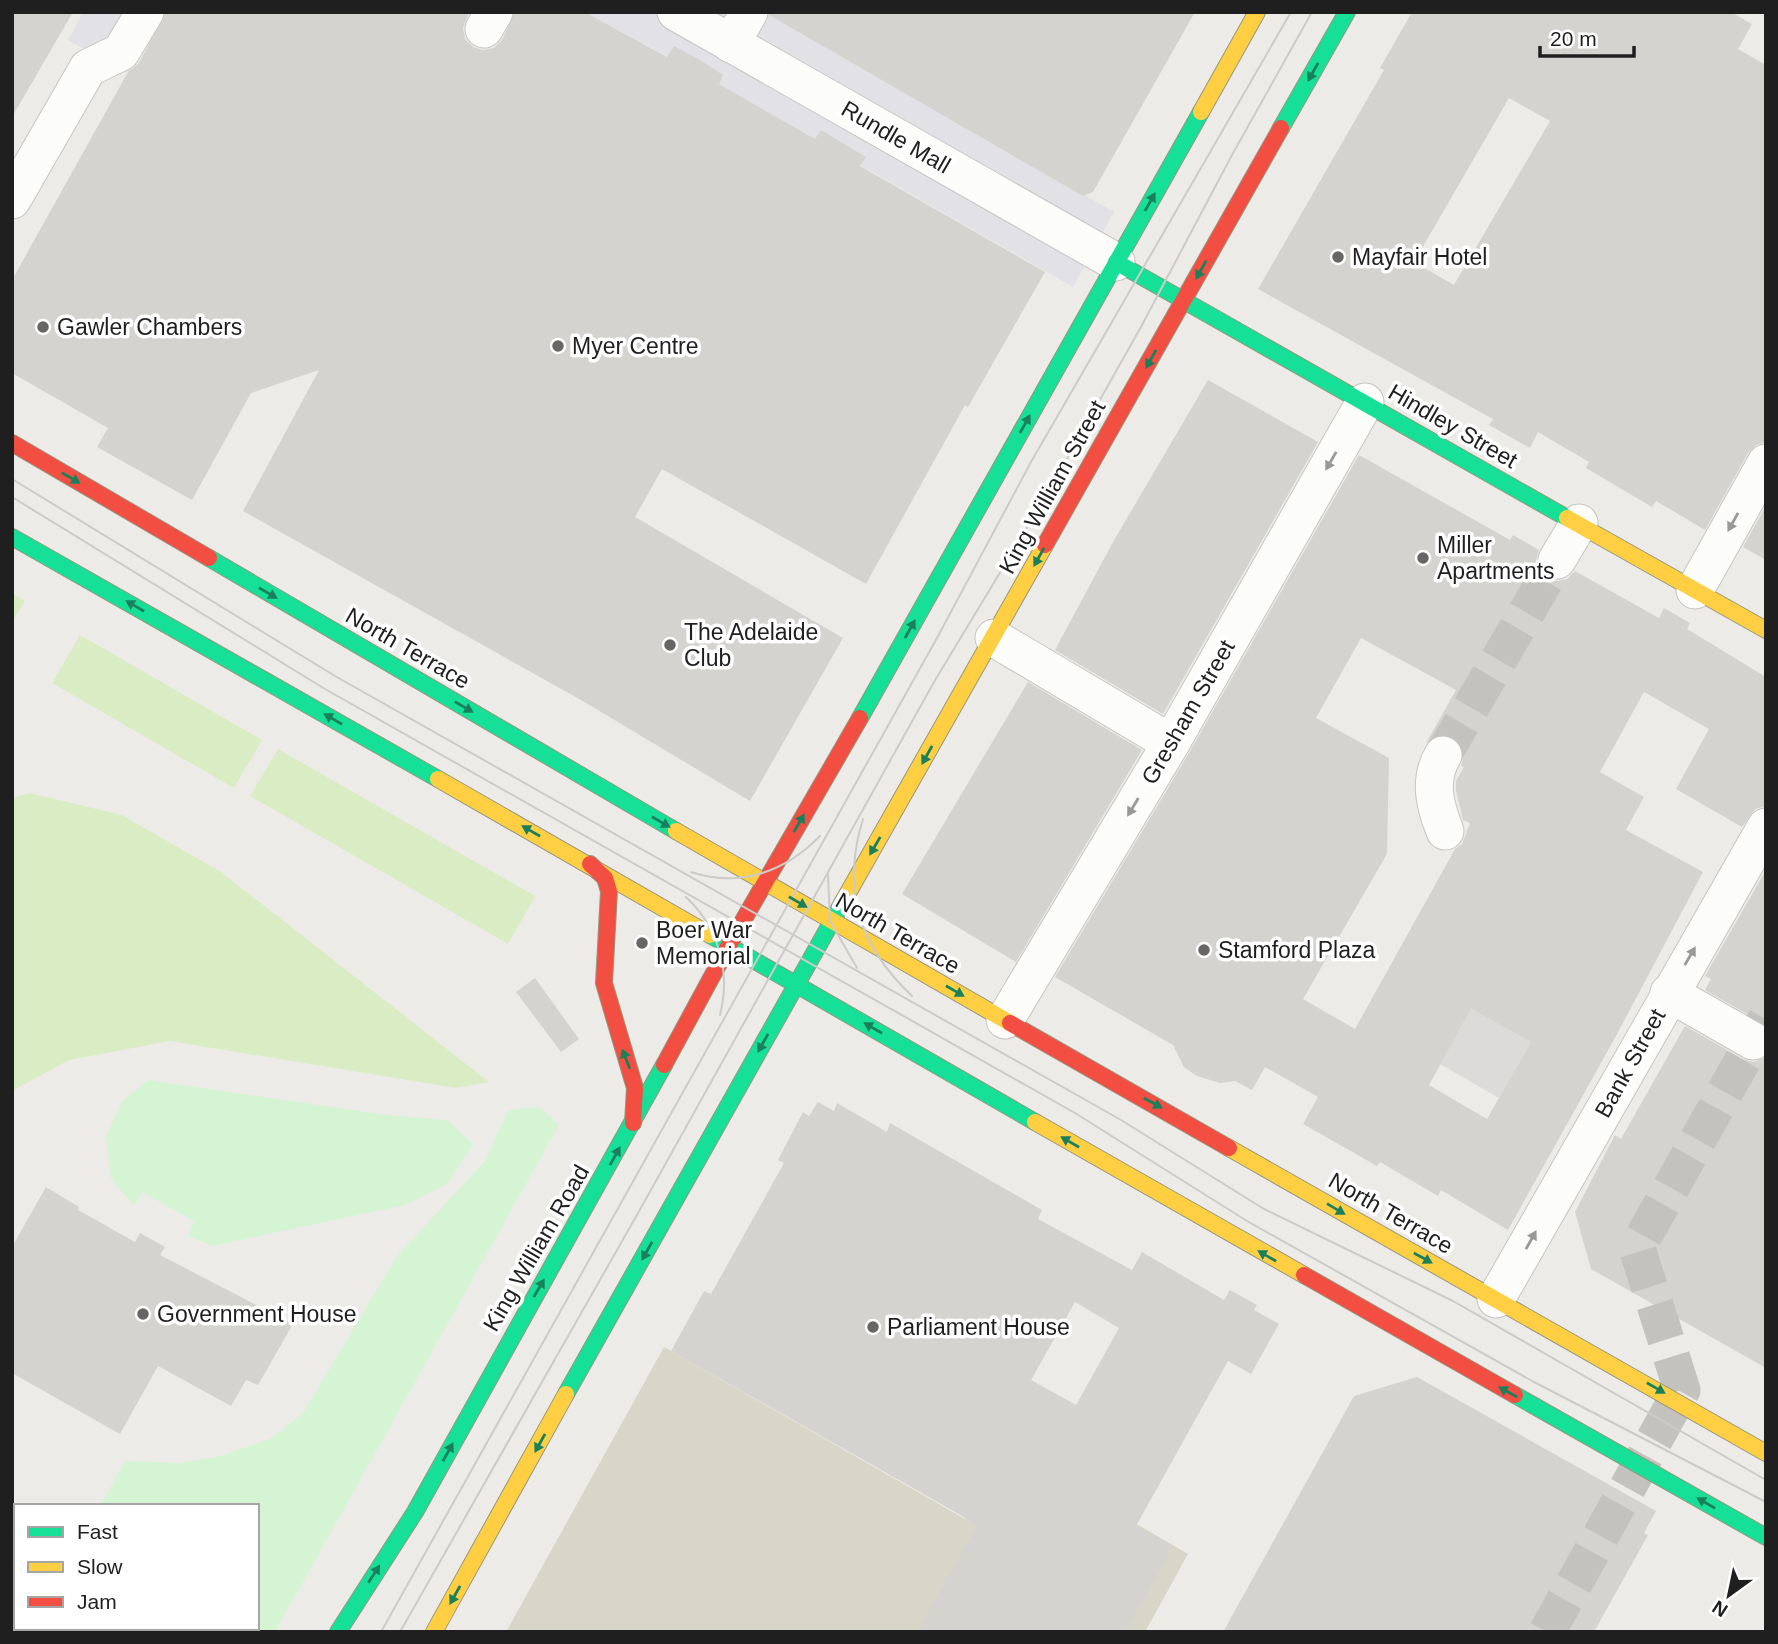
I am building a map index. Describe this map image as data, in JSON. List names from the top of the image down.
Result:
{
  "streets": {
    "main road": [
      "Hindley Street",
      "King William Street",
      "North Terrace",
      "King William Road"
    ],
    "street": ["Rundle Mall", "Gresham Street", "Bank Street"]
  },
  "crossings": [
    ["Rundle Mall", "Hindley Street"],
    ["Hindley Street", "King William Street"],
    ["Hindley Street", "Gresham Street"],
    ["King William Street", "North Terrace"],
    ["North Terrace", "Gresham Street"],
    ["North Terrace", "Bank Street"],
    ["North Terrace", "King William Road"]
  ],
  "one_way": ["Gresham Street", "Bank Street"],
  "places": [
    "Mayfair Hotel",
    "Gawler Chambers",
    "Myer Centre",
    "Miller Apartments",
    "The Adelaide Club",
    "Boer War Memorial",
    "Stamford Plaza",
    "Government House",
    "Parliament House"
  ],
  "legend": ["Fast", "Slow", "Jam"],
  "scale_bar": "20 m",
  "north": "bottom left"
}
